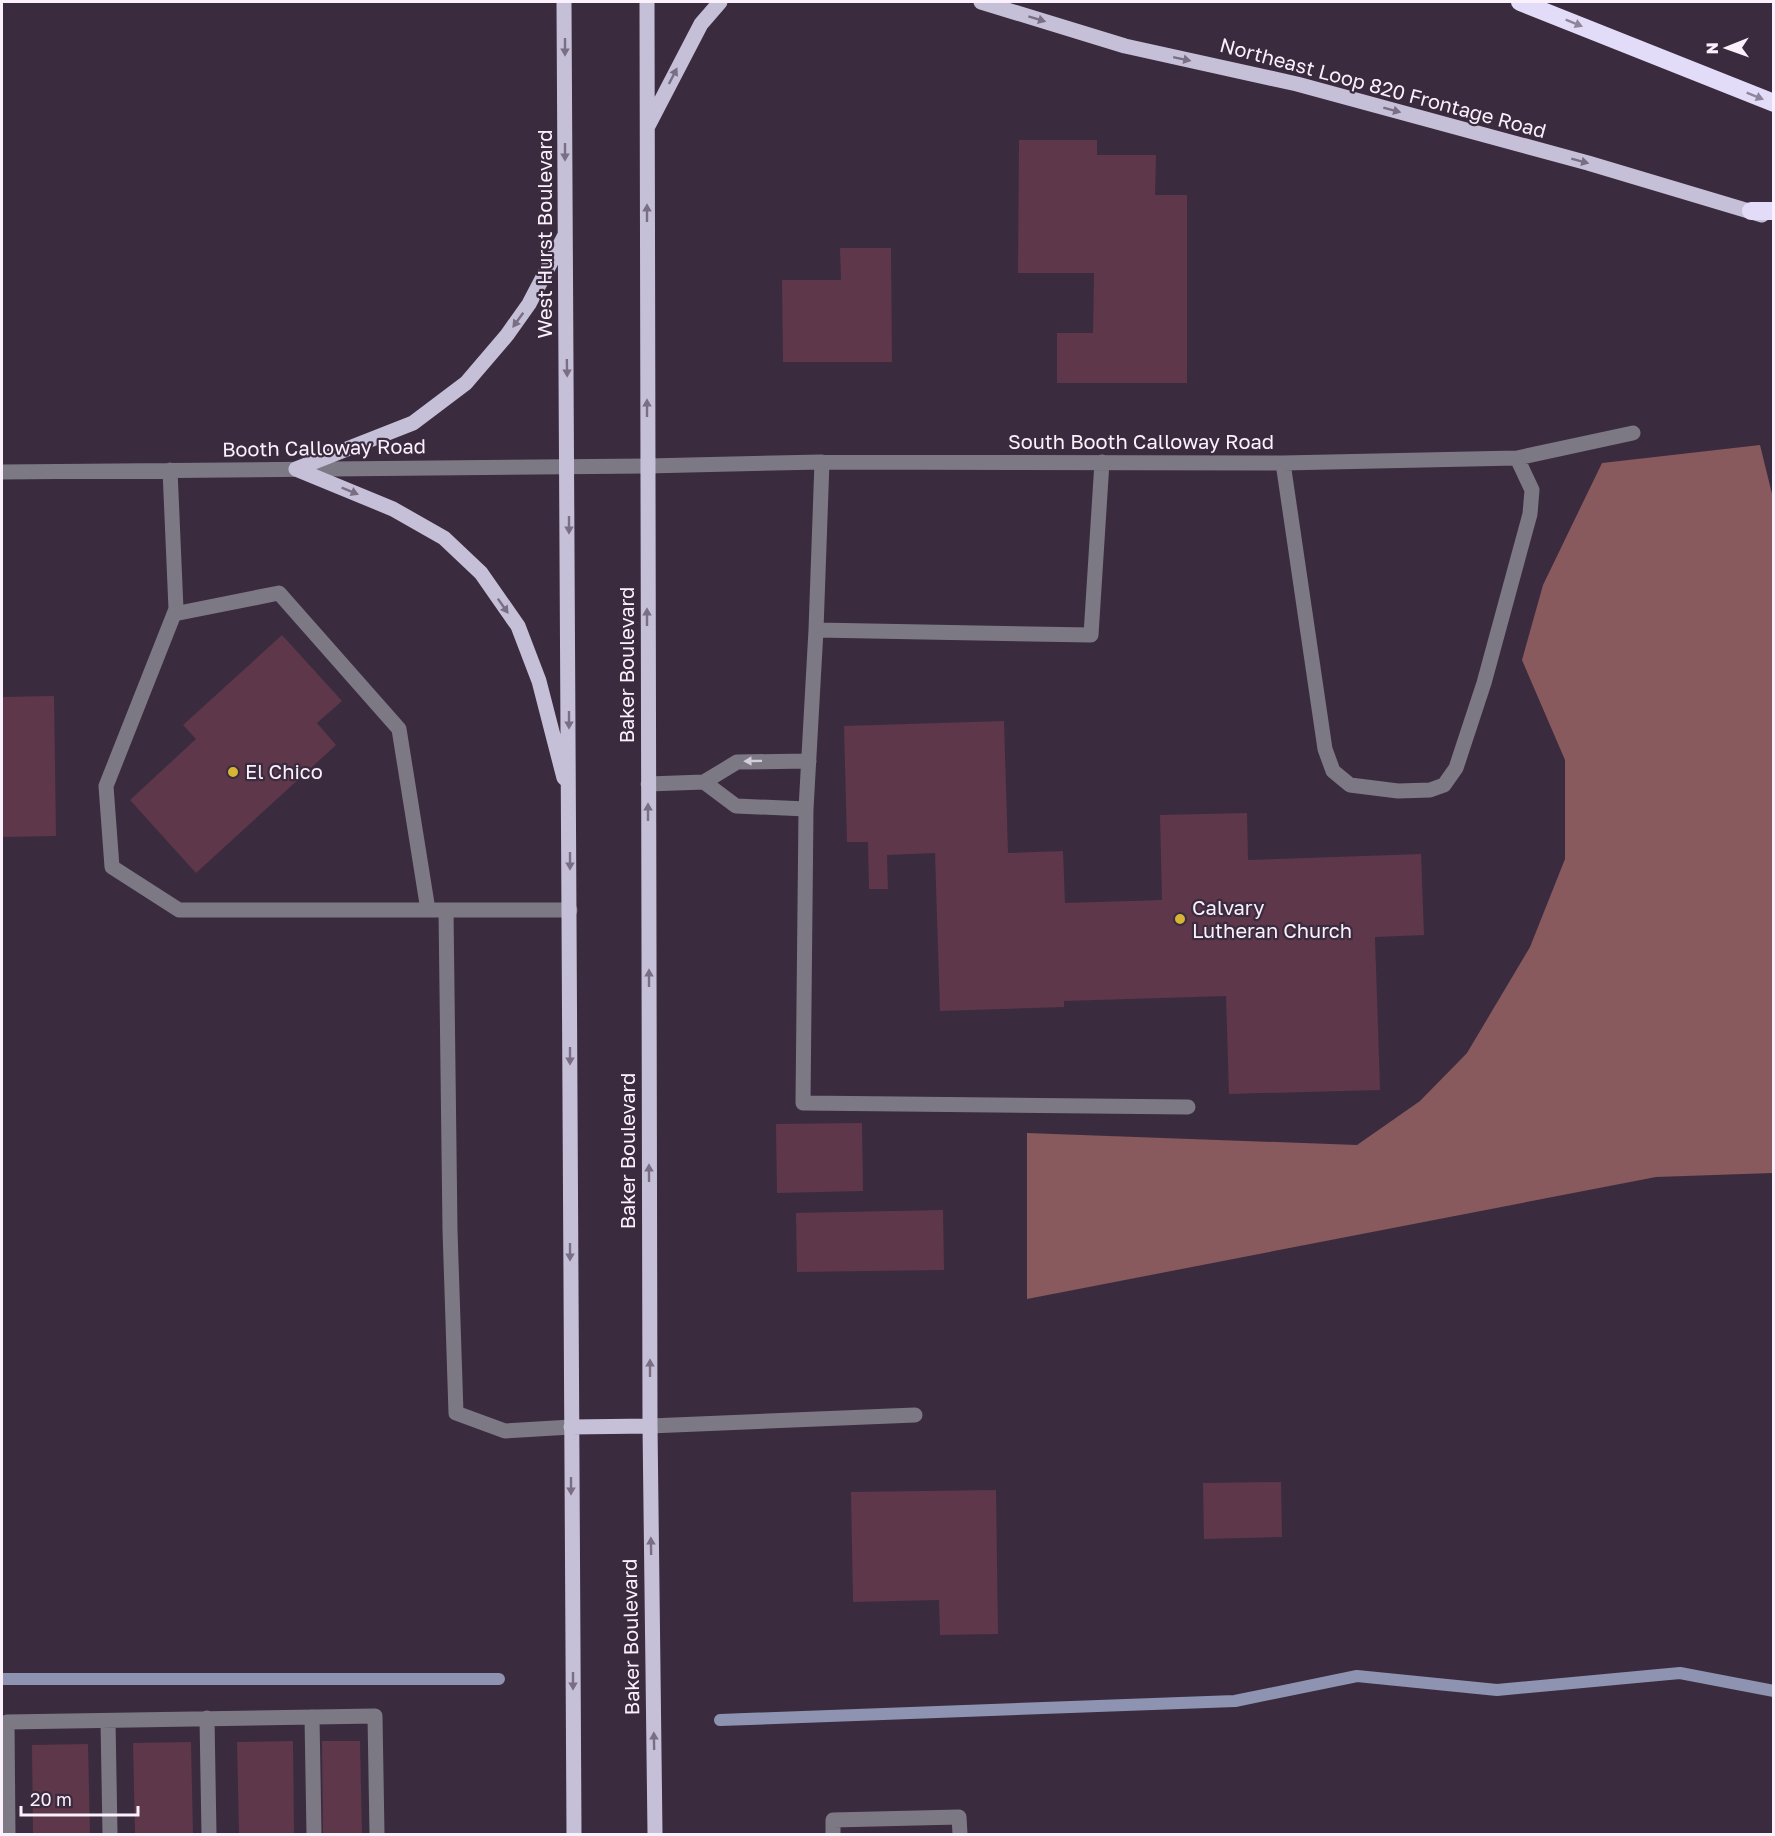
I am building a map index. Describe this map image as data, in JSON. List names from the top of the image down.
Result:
{
  "streets": {
    "main road": ["Northeast Loop 820 Frontage Road", "West Hurst Boulevard", "Baker Boulevard"],
    "street": ["South Booth Calloway Road", "Booth Calloway Road"]
  },
  "crossings": [
    ["West Hurst Boulevard", "Booth Calloway Road"],
    ["South Booth Calloway Road", "Booth Calloway Road"],
    ["South Booth Calloway Road", "Baker Boulevard"],
    ["Booth Calloway Road", "Baker Boulevard"]
  ],
  "one_way": ["Northeast Loop 820 Frontage Road"],
  "places": ["El Chico", "Calvary Lutheran Church"],
  "scale_bar": "20 m",
  "north": "left"
}
